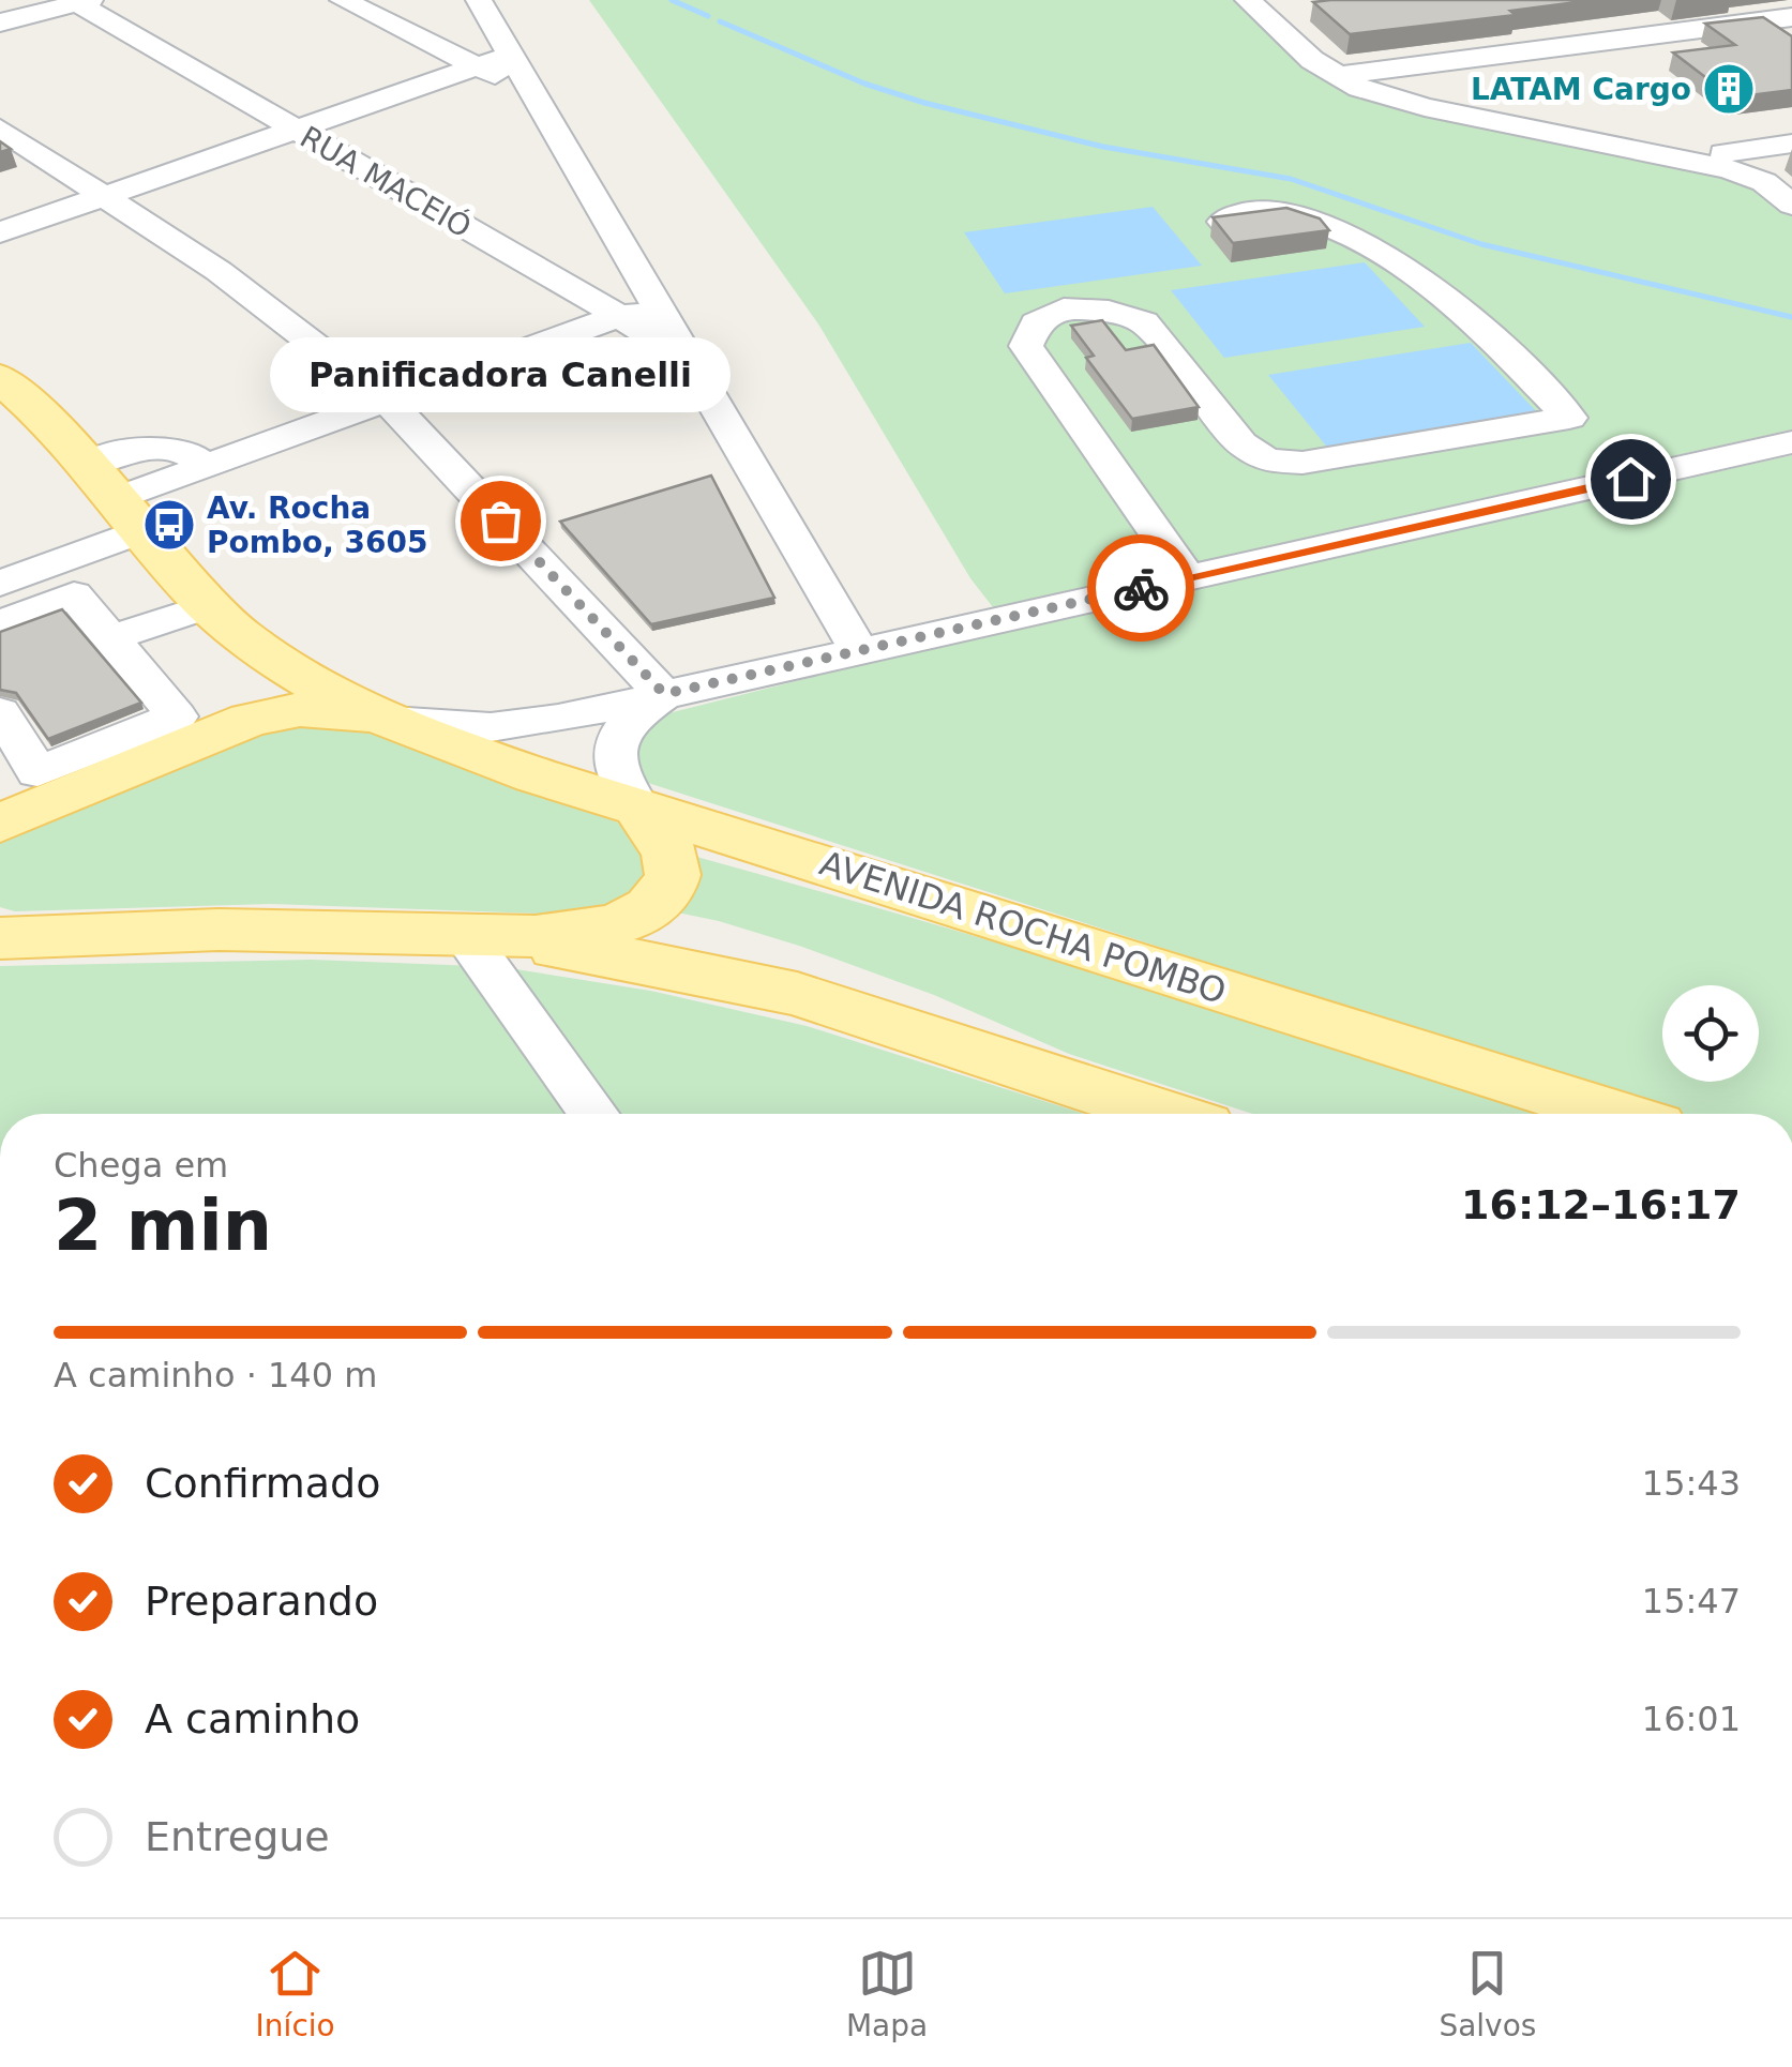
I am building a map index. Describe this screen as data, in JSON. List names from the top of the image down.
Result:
{
  "streets": {
    "main road": ["AVENIDA ROCHA POMBO"],
    "street": ["RUA MACEIÓ"]
  },
  "places": {
    "building": ["LATAM Cargo"],
    "other": ["Panificadora Canelli"],
    "bus stop": ["Av. Rocha Pombo, 3605"]
  },
  "page": {
    "bubble": "Panificadora Canelli",
    "heading": ["2 min", "Chega em", "16:12–16:17"],
    "bar": "A caminho · 140 m",
    "list": [
      ["Confirmado", "15:43"],
      ["Preparando", "15:47"],
      ["A caminho", "16:01"],
      "Entregue"
    ],
    "tabs": ["Início", "Mapa", "Salvos"]
  }
}
